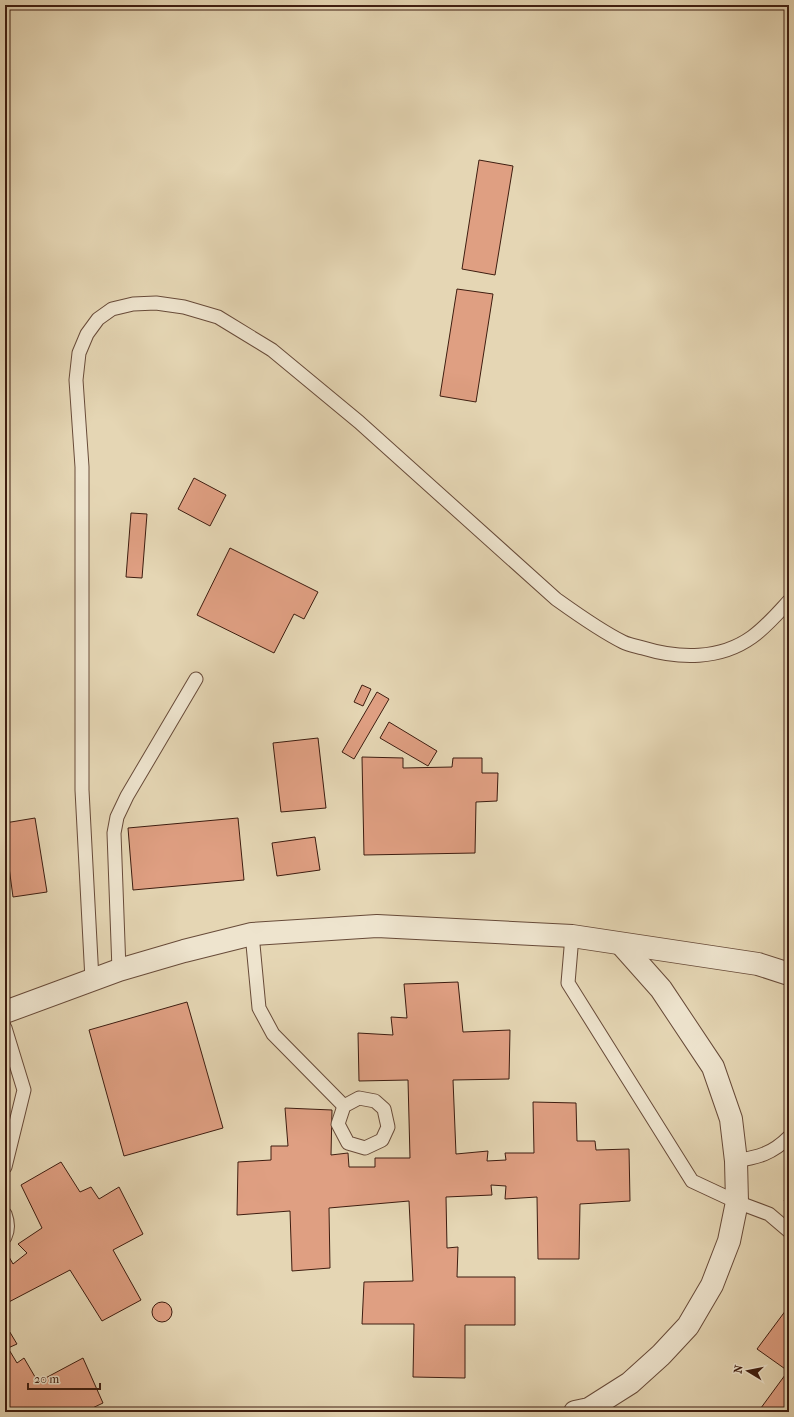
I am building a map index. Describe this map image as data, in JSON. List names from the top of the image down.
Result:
{
  "scale_bar": "20 m",
  "north": "left"
}
